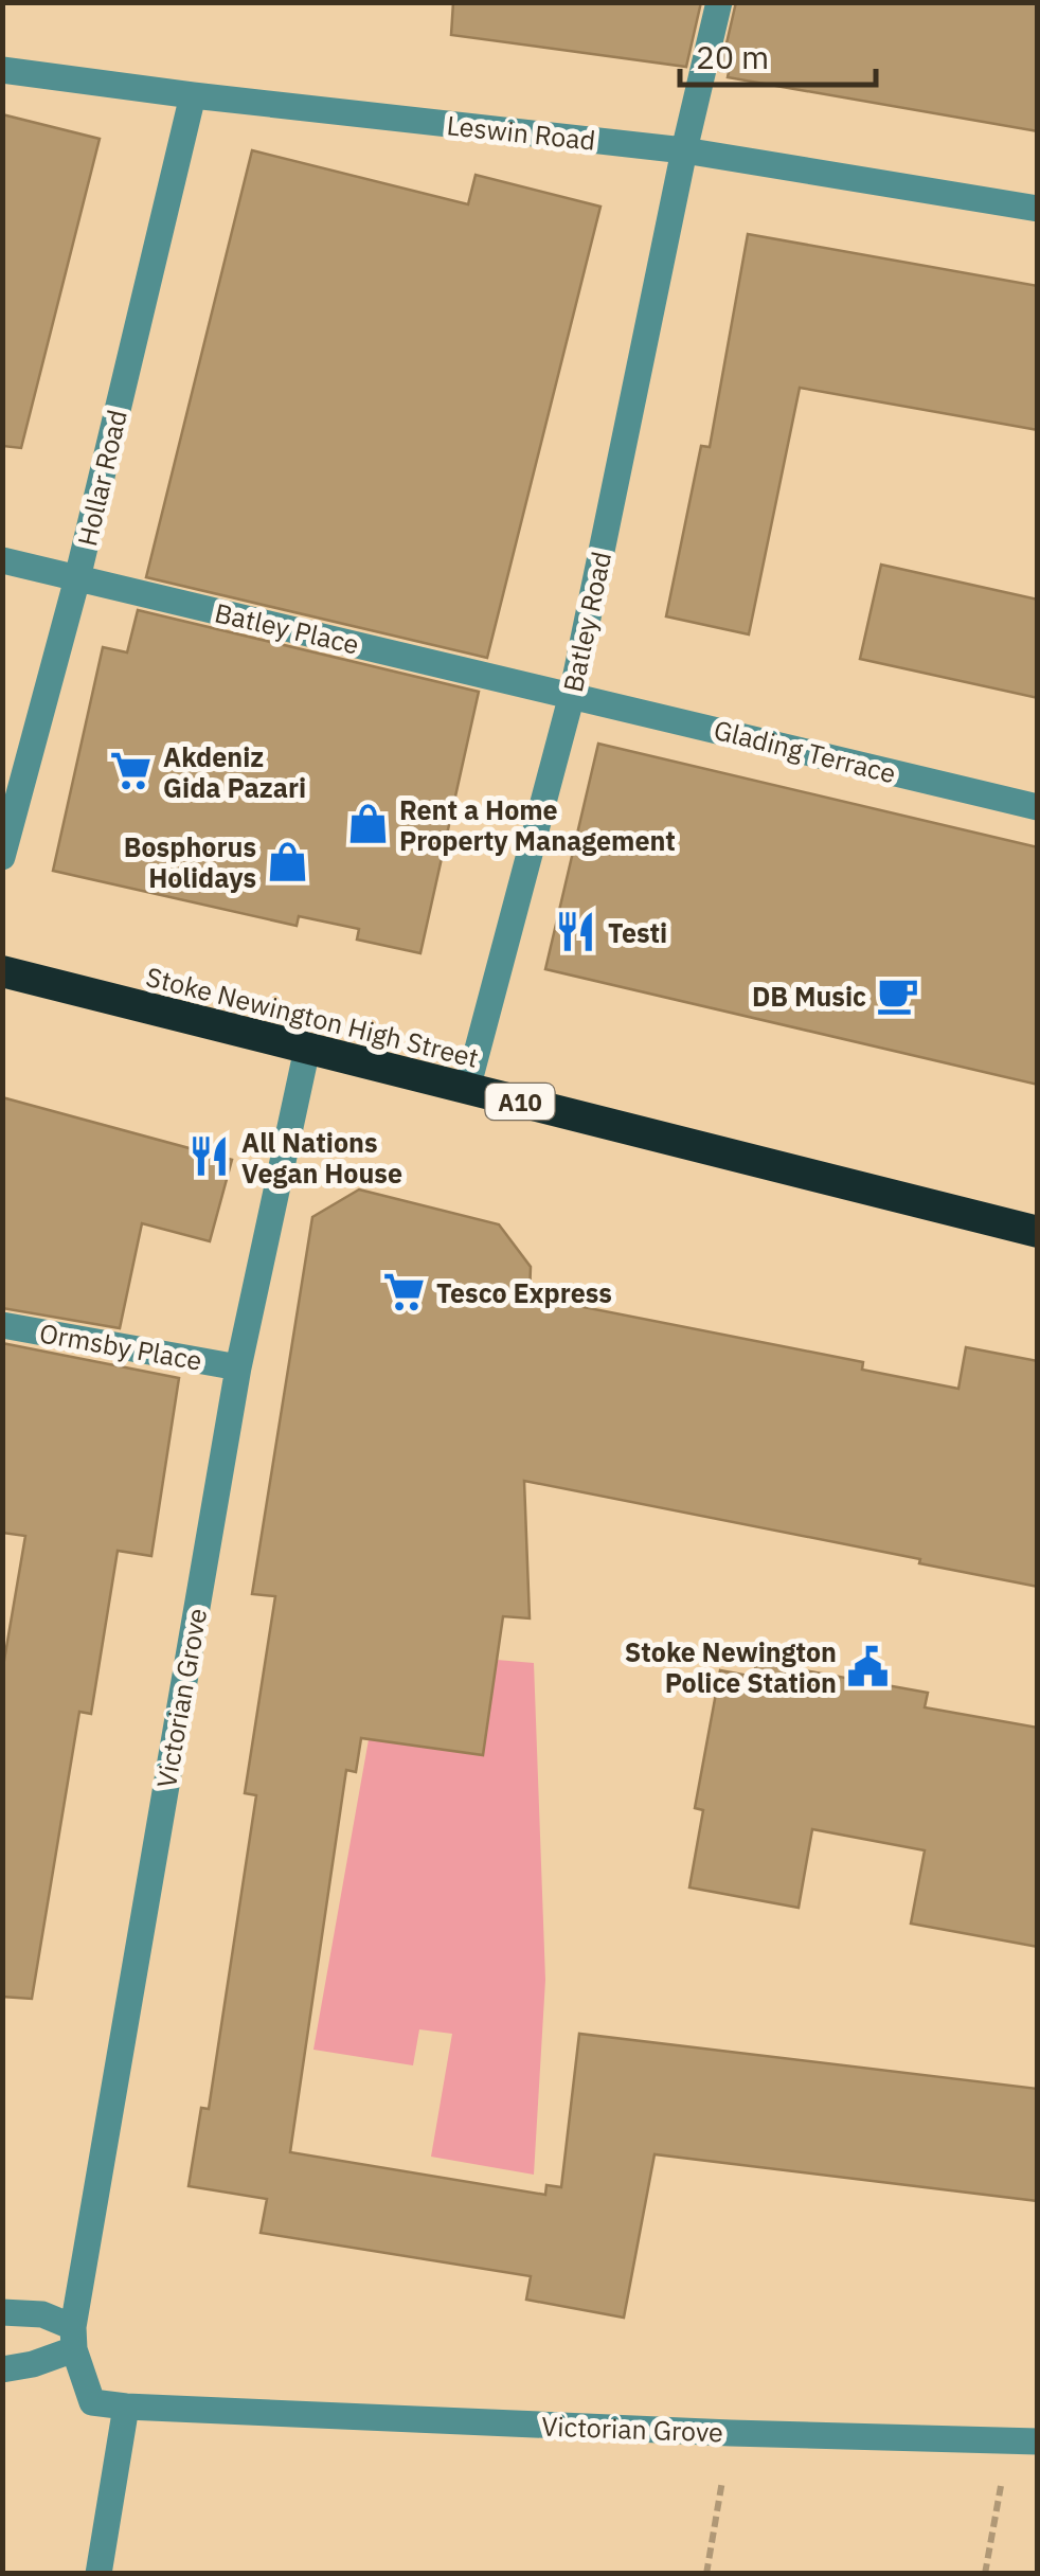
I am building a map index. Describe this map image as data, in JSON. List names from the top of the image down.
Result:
{
  "streets": {
    "highway": ["Stoke Newington High Street", "A10"],
    "street": [
      "Leswin Road",
      "Hollar Road",
      "Batley Road",
      "Batley Place",
      "Glading Terrace",
      "Ormsby Place",
      "Victorian Grove"
    ]
  },
  "crossings": [
    ["Leswin Road", "Hollar Road"],
    ["Leswin Road", "Batley Road"],
    ["Hollar Road", "Batley Place"],
    ["Batley Road", "Batley Place"],
    ["Batley Road", "Glading Terrace"],
    ["Batley Road", "Stoke Newington High Street"],
    ["Batley Place", "Glading Terrace"],
    ["Stoke Newington High Street", "Victorian Grove"],
    ["Ormsby Place", "Victorian Grove"]
  ],
  "places": {
    "supermarket": ["Akdeniz Gida Pazari", "Tesco Express"],
    "shop": ["Rent a Home Property Management", "Bosphorus Holidays"],
    "restaurant": ["Testi", "All Nations Vegan House"],
    "cafe": ["DB Music"],
    "public building": ["Stoke Newington Police Station"]
  },
  "scale_bar": "20 m"
}
